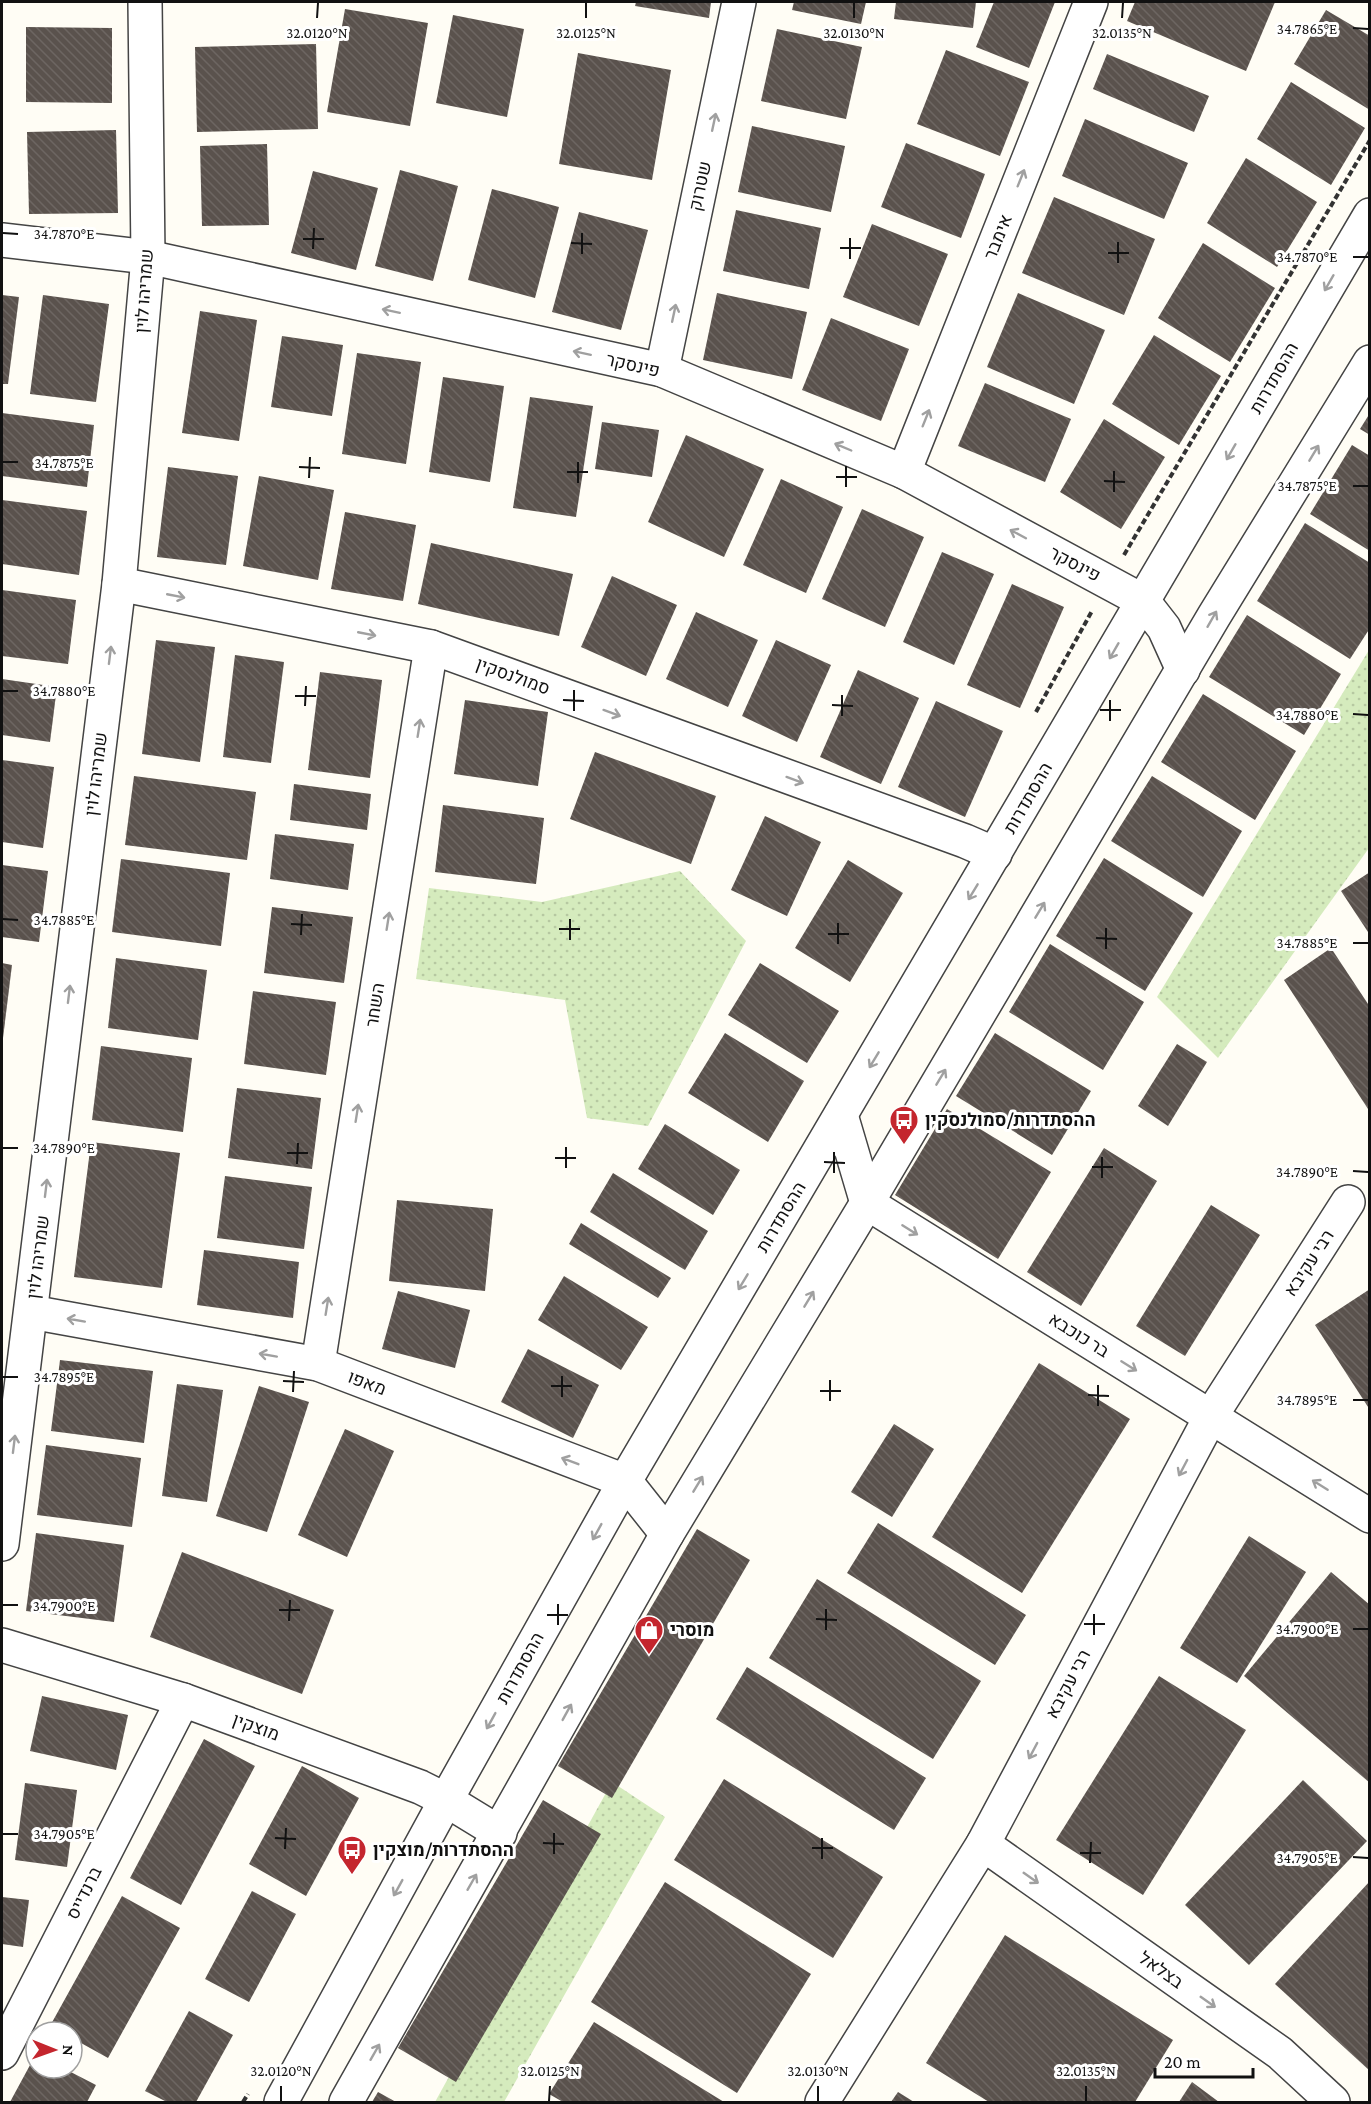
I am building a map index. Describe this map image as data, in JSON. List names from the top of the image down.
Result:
{
  "streets": {
    "street": [
      "שטרוק",
      "אימבר",
      "שמריהו לוין",
      "פינסקר",
      "ההסתדרות",
      "סמולנסקין",
      "השחר",
      "רבי עקיבא",
      "בר כוכבא",
      "מאפו",
      "מוצקין",
      "ברנדייס",
      "בצלאל"
    ]
  },
  "crossings": [
    ["שטרוק", "פינסקר"],
    ["אימבר", "פינסקר"],
    ["שמריהו לוין", "פינסקר"],
    ["שמריהו לוין", "סמולנסקין"],
    ["שמריהו לוין", "מאפו"],
    ["פינסקר", "ההסתדרות"],
    ["ההסתדרות", "סמולנסקין"],
    ["ההסתדרות", "מאפו"],
    ["ההסתדרות", "מוצקין"],
    ["סמולנסקין", "השחר"],
    ["השחר", "מאפו"],
    ["רבי עקיבא", "בר כוכבא"],
    ["רבי עקיבא", "בצלאל"],
    ["מוצקין", "ברנדייס"]
  ],
  "one_way": [
    "שטרוק",
    "אימבר",
    "שמריהו לוין",
    "פינסקר",
    "סמולנסקין",
    "השחר",
    "רבי עקיבא",
    "מאפו",
    "בצלאל"
  ],
  "places": {
    "bus stop": ["ההסתדרות/סמולנסקין", "ההסתדרות/מוצקין"],
    "shop": ["מוסרי"]
  },
  "scale_bar": "20 m",
  "north": "right",
  "coordinates": [
    "34.7865°E",
    "32.0120°N",
    "32.0125°N",
    "32.0130°N",
    "32.0135°N",
    "34.7870°E",
    "34.7875°E",
    "34.7880°E",
    "34.7885°E",
    "34.7890°E",
    "34.7895°E",
    "34.7900°E",
    "34.7905°E"
  ]
}
